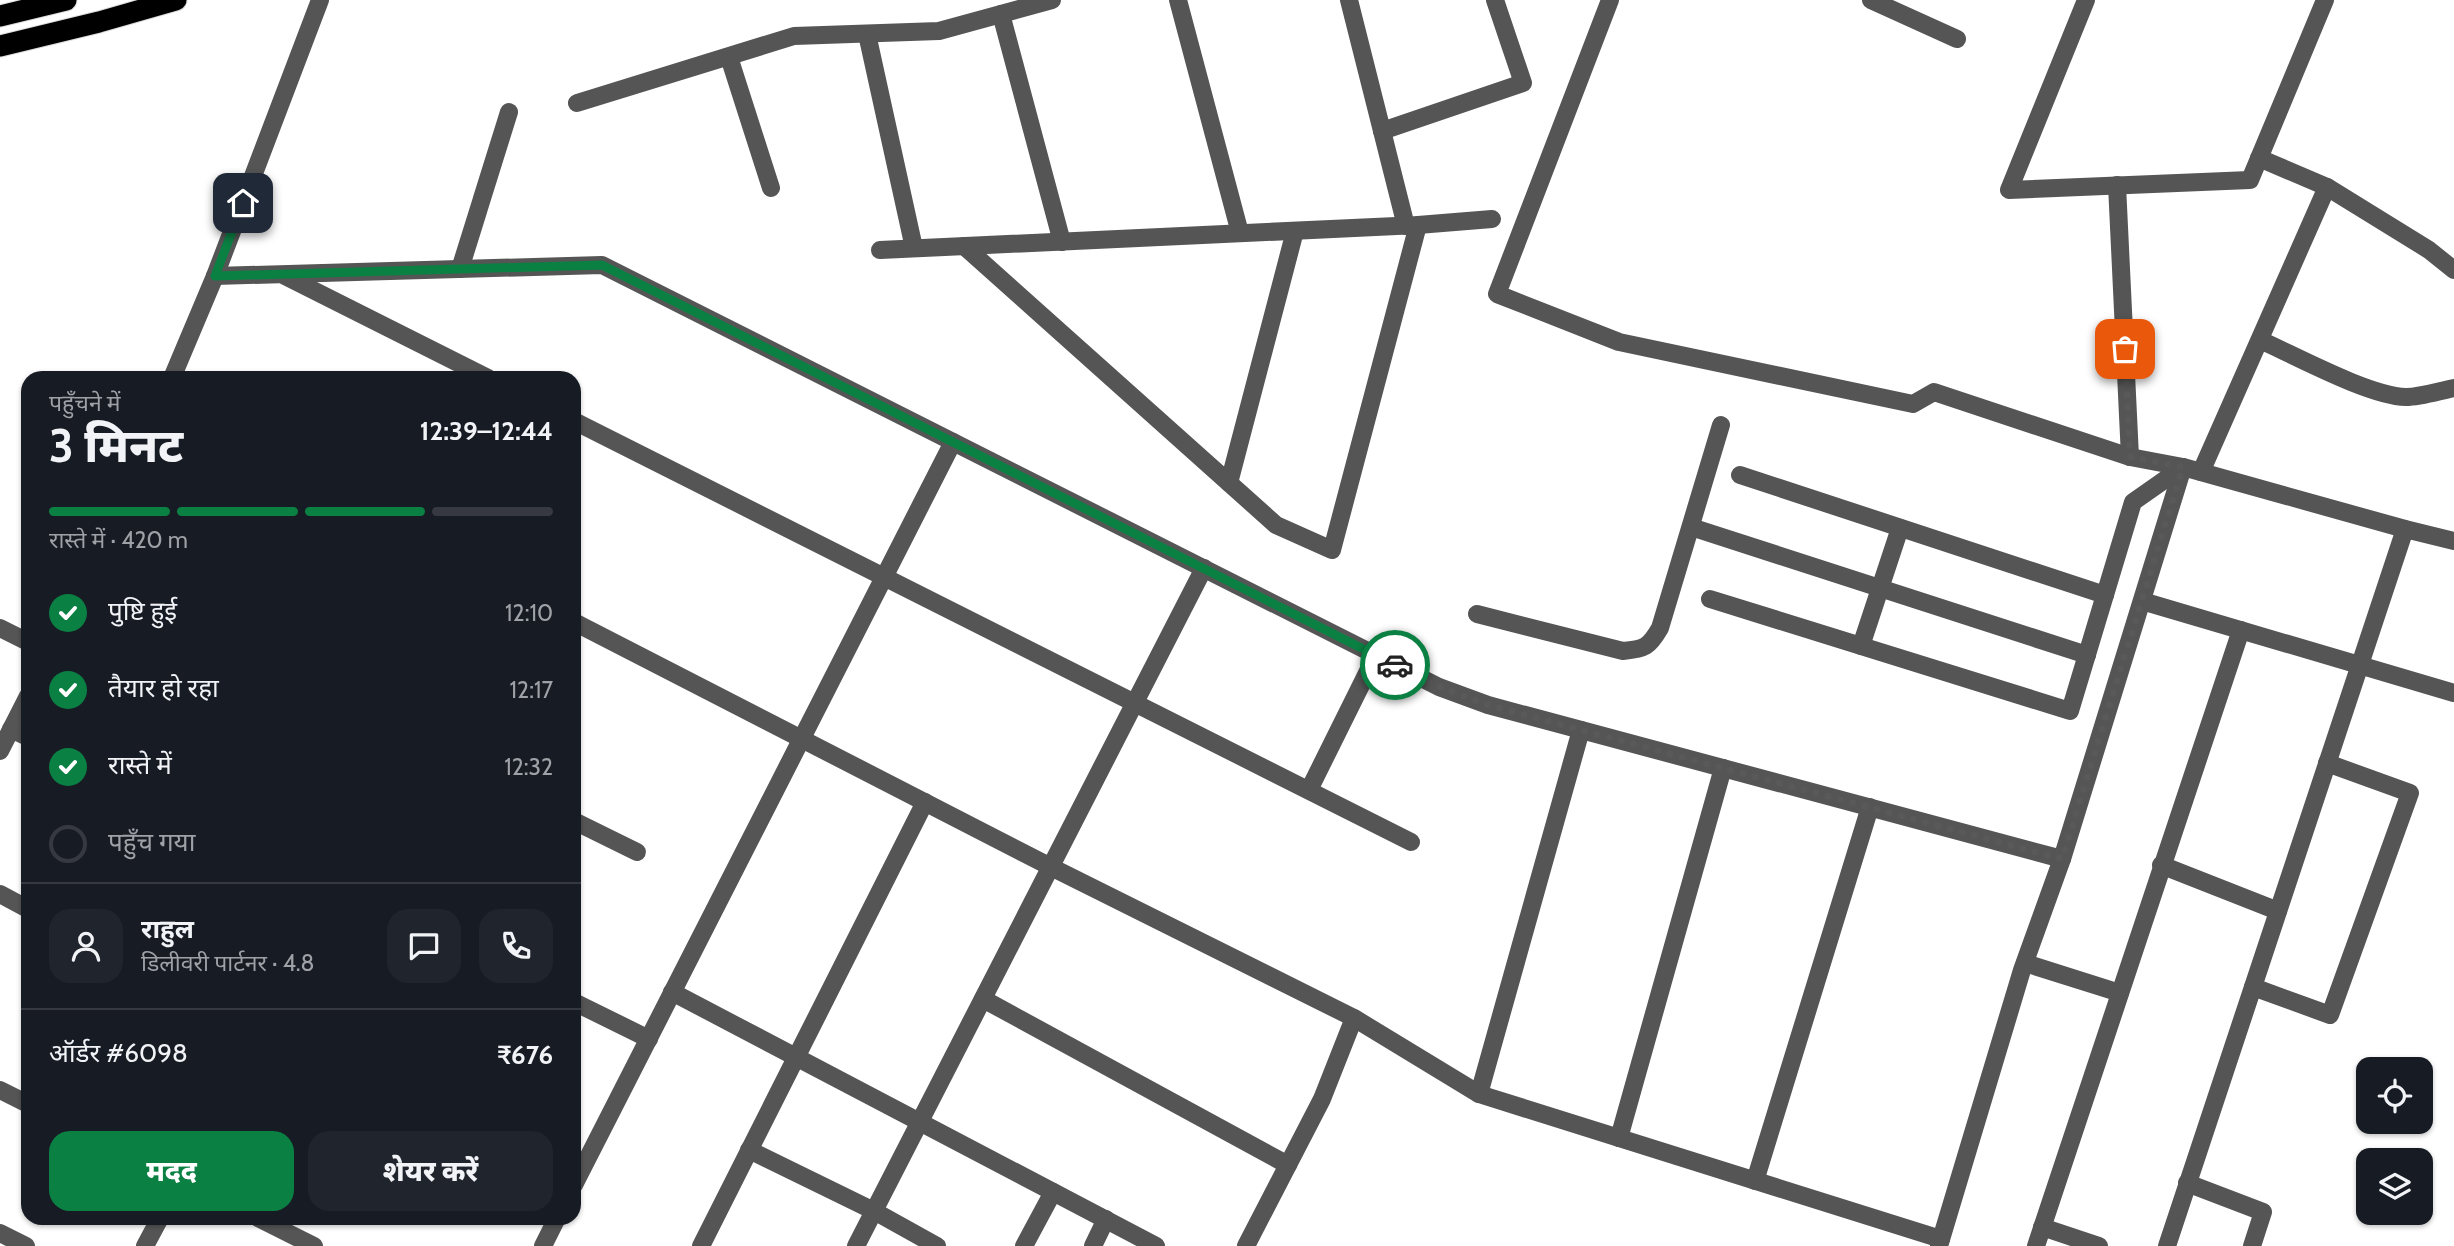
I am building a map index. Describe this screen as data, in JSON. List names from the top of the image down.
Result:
{
  "page": {
    "heading": ["3 मिनट", "पहुँचने में", "12:39–12:44"],
    "panel": [
      "राहुल",
      "डिलीवरी पार्टनर · 4.8",
      "ऑर्डर #6098",
      "₹676"
    ],
    "bar": "रास्ते में · 420 m",
    "list": [
      ["पुष्टि हुई", "12:10"],
      ["तैयार हो रहा", "12:17"],
      ["रास्ते में", "12:32"],
      "पहुँच गया"
    ],
    "buttons": ["मदद", "शेयर करें"]
  }
}
